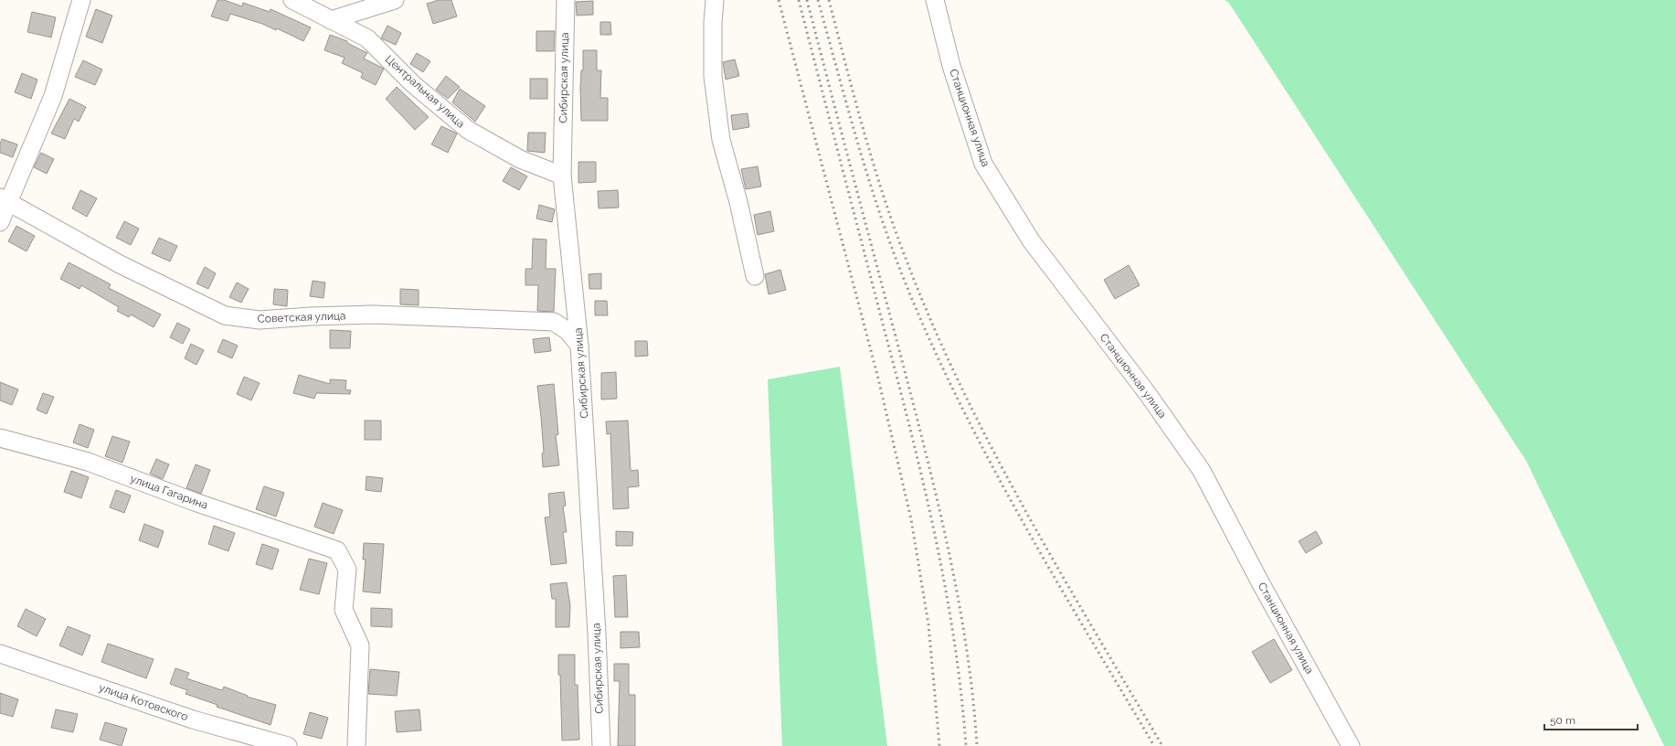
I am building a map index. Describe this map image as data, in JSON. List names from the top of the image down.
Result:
{
  "streets": {
    "street": [
      "Сибирская улица",
      "Центральная улица",
      "Станционная улица",
      "Советская улица",
      "улица Гагарина",
      "улица Котовского"
    ]
  },
  "crossings": [
    ["Сибирская улица", "Центральная улица"],
    ["Сибирская улица", "Советская улица"]
  ],
  "scale_bar": "50 m"
}
